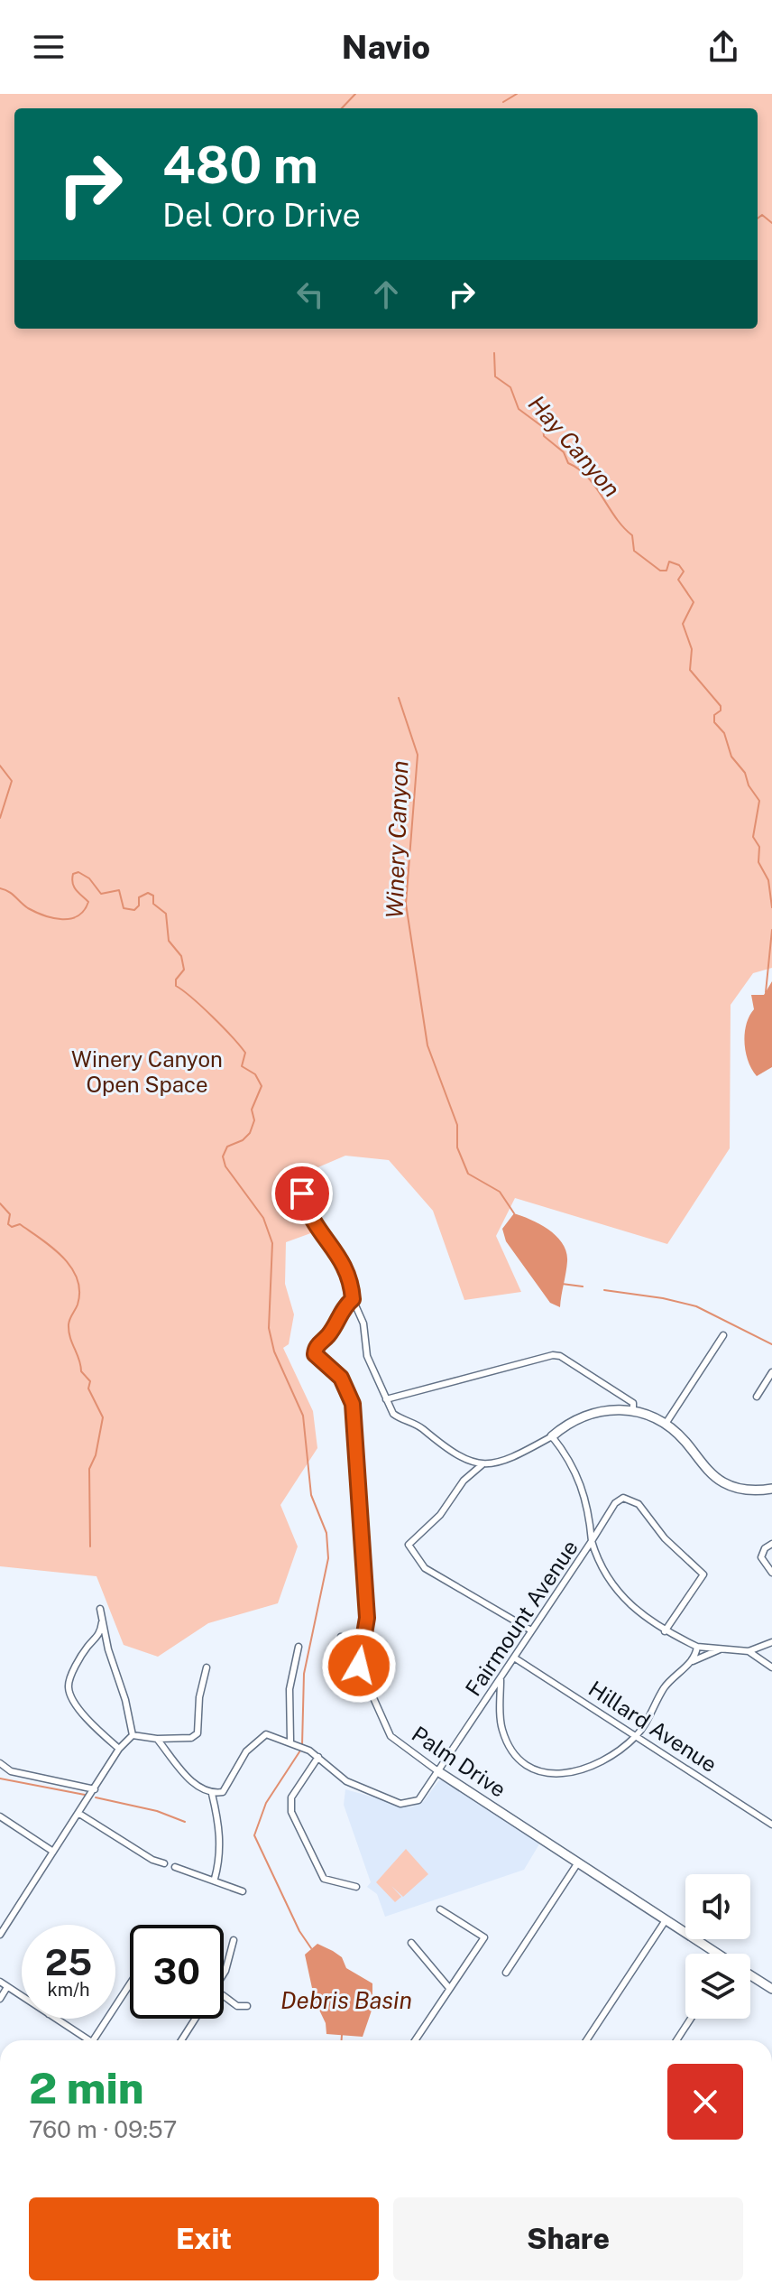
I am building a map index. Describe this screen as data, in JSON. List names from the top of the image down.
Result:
{
  "streets": {
    "street": ["Fairmount Avenue", "Hillard Avenue", "Palm Drive"]
  },
  "crossings": [
    ["Fairmount Avenue", "Hillard Avenue"],
    ["Fairmount Avenue", "Palm Drive"]
  ],
  "water": ["Hay Canyon", "Winery Canyon", "Debris Basin"],
  "parks": ["Winery Canyon Open Space"],
  "page": {
    "header": "Navio",
    "turn": ["480 m", "Del Oro Drive"],
    "speed": "25 km/h",
    "limit": "30",
    "heading": ["2 min", "760 m · 09:57"],
    "buttons": ["Exit", "Share"]
  }
}
